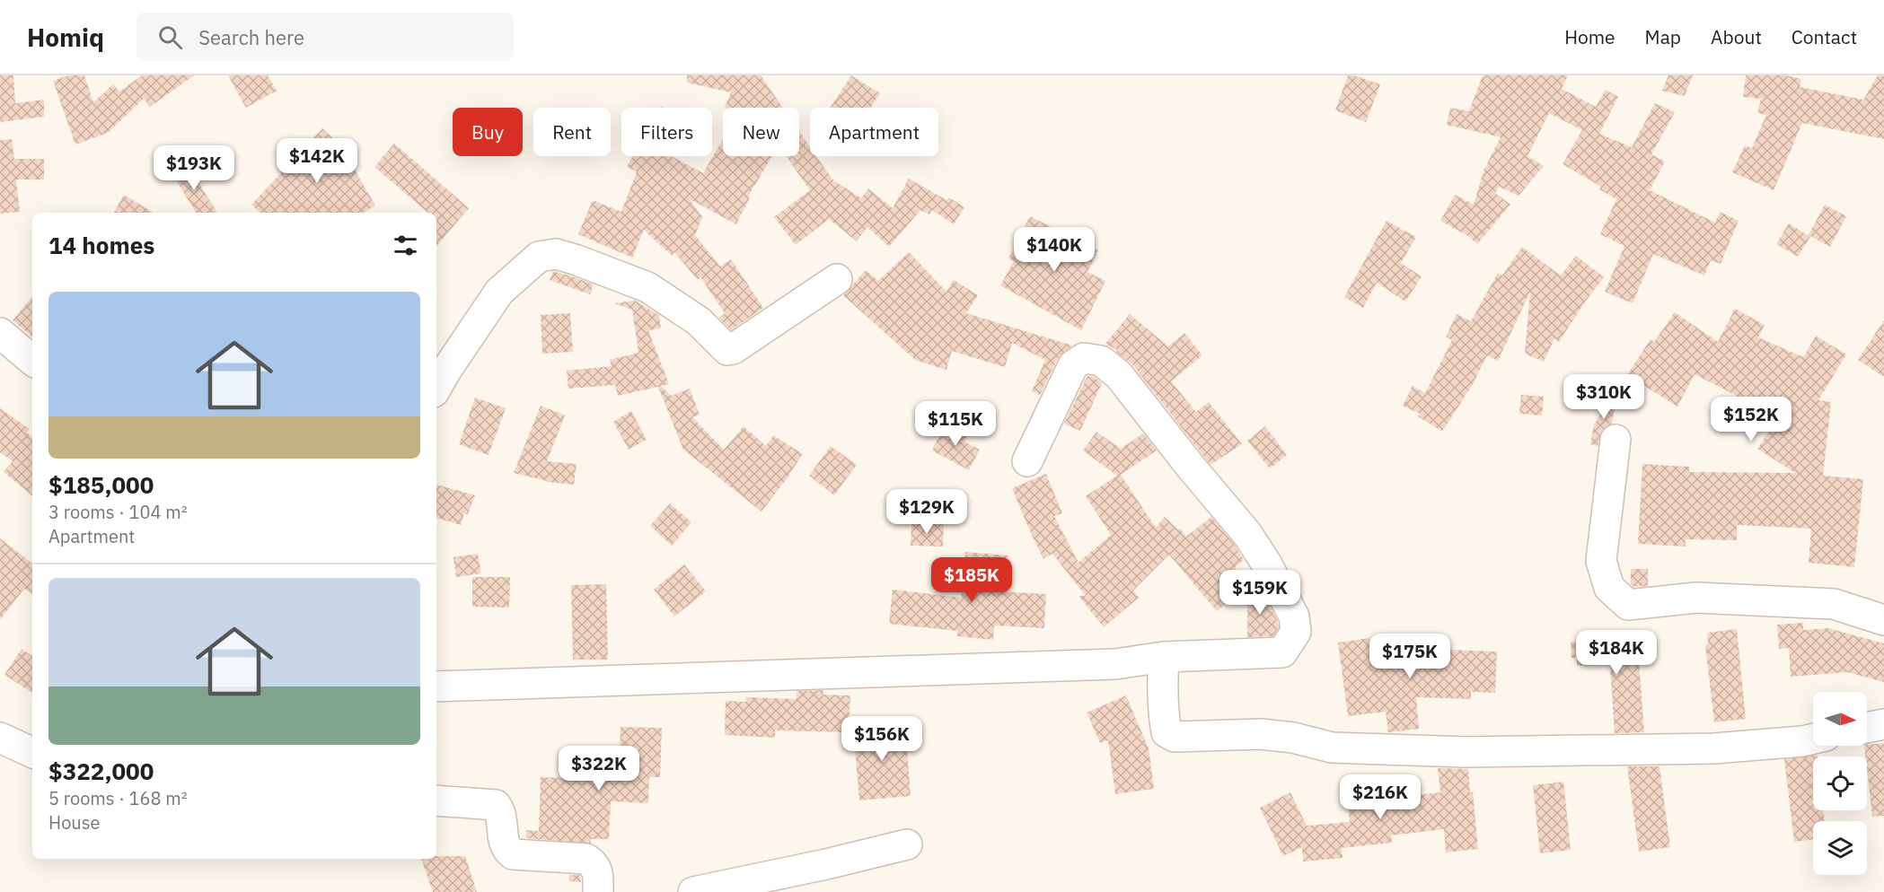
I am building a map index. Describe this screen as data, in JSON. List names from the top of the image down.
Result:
{
  "north": "right",
  "page": {
    "header": "Homiq",
    "search": "Search here",
    "nav": [
      "Home",
      "Map",
      "About",
      "Contact"
    ],
    "chip": [
      "Buy",
      "Rent",
      "Filters",
      "New",
      "Apartment"
    ],
    "price": [
      "$142K",
      "$193K",
      "$140K",
      "$310K",
      "$152K",
      "$115K",
      "$129K",
      "$185K",
      "$159K",
      "$184K",
      "$175K",
      "$156K",
      "$322K",
      "$216K"
    ],
    "heading": "14 homes",
    "list": [
      {
        "name": "$185,000",
        "note": "3 rooms · 104 m² · Apartment"
      },
      {
        "name": "$322,000",
        "note": "5 rooms · 168 m² · House"
      }
    ]
  }
}
